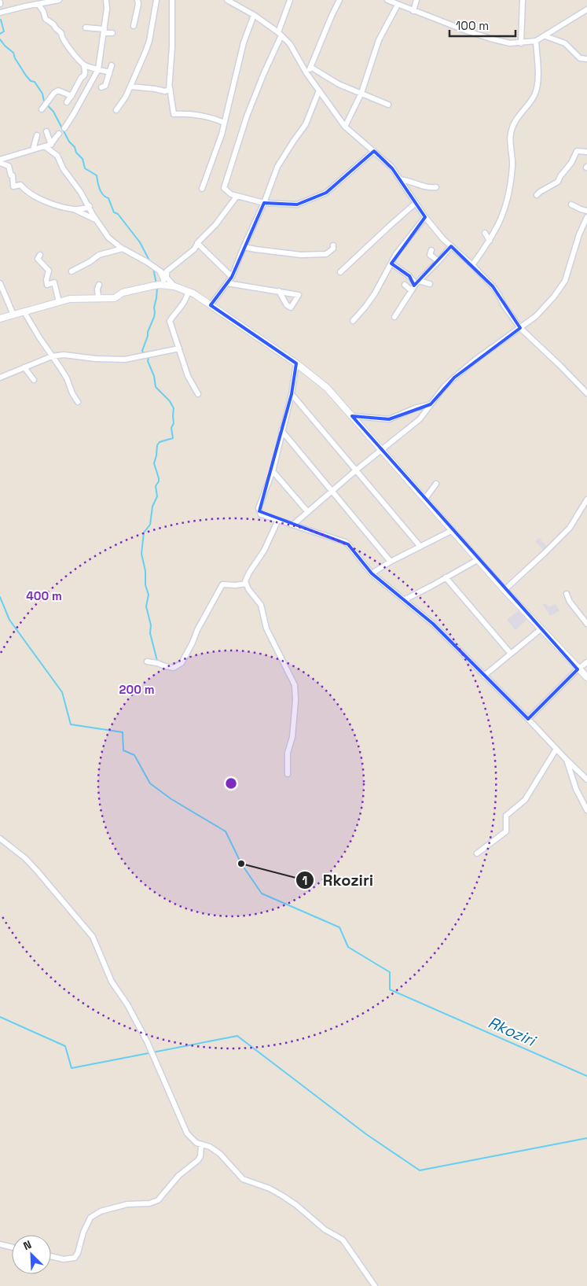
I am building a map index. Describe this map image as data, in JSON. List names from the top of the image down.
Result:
{
  "water": ["Rkoziri"],
  "places": ["Rkoziri"],
  "scale_bar": "100 m",
  "north": "top left",
  "rings": ["400 m", "200 m"]
}
